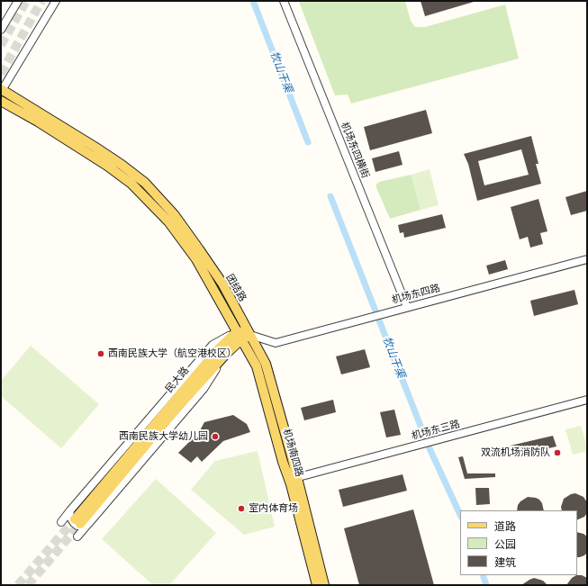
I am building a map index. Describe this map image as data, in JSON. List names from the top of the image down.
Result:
{
  "streets": {
    "main road": ["团结路", "民大路", "机场南四路"],
    "street": ["机场东四横街", "机场东四路", "机场东三路"]
  },
  "crossings": [
    ["机场东四横街", "机场东四路"],
    ["团结路", "机场东四路"],
    ["团结路", "民大路"],
    ["团结路", "机场东三路"],
    ["团结路", "机场南四路"],
    ["机场东四路", "民大路"],
    ["机场东三路", "机场南四路"]
  ],
  "water": ["牧山干渠"],
  "places": [
    "西南民族大学（航空港校区）",
    "西南民族大学幼儿园",
    "双流机场消防队",
    "室内体育场"
  ],
  "legend": ["道路", "公园", "建筑"]
}
